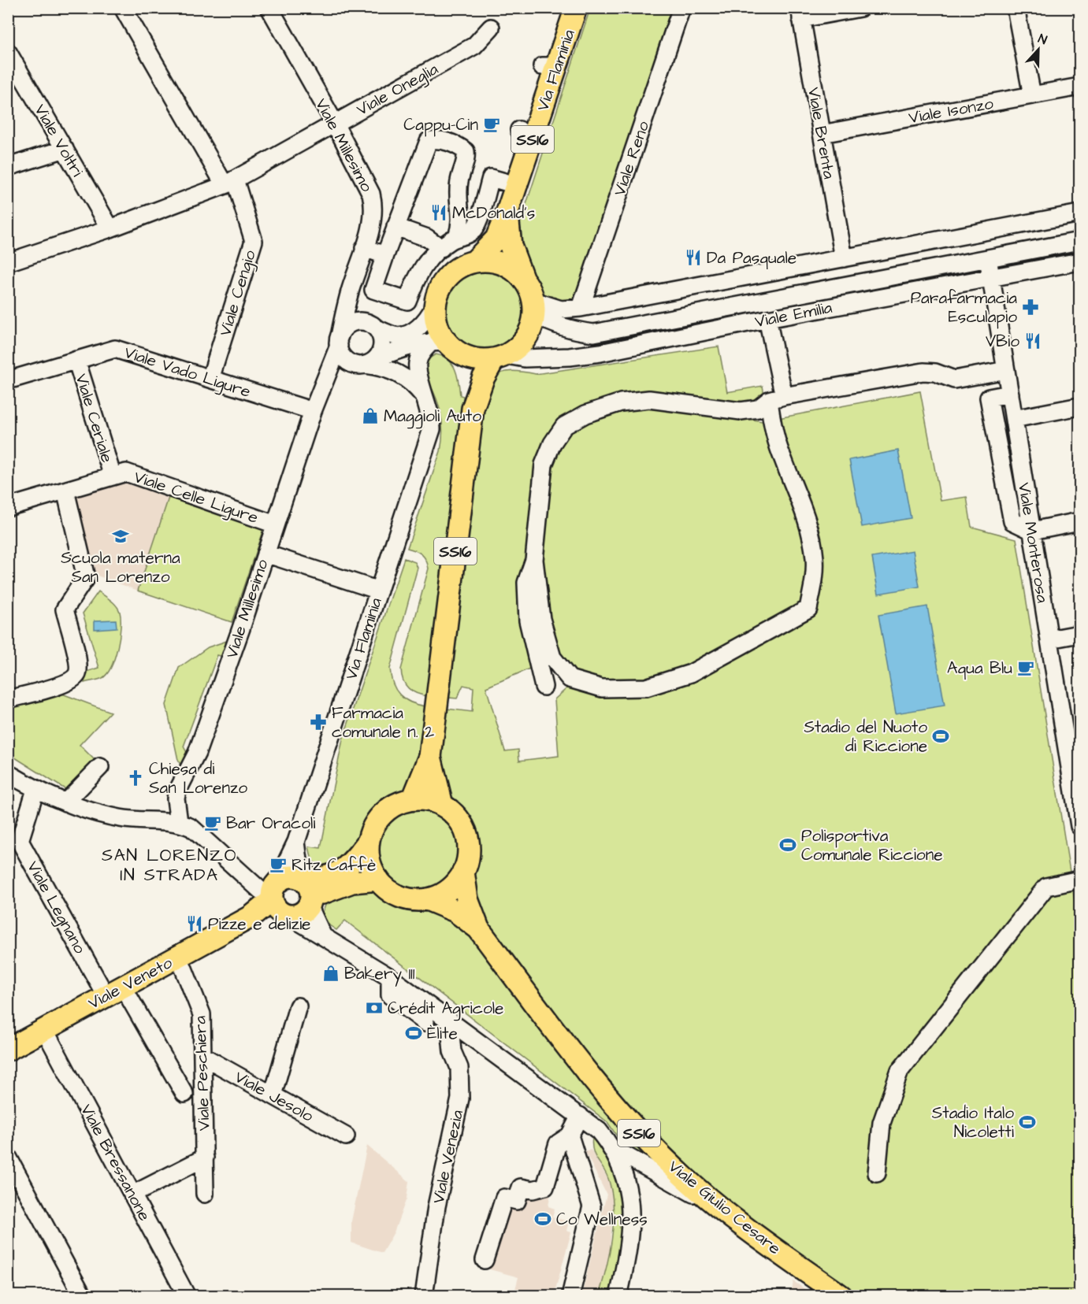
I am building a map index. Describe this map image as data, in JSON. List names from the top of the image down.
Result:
{
  "streets": {
    "main road": [
      "Via Flaminia",
      "SS16",
      "Viale Veneto",
      "Viale Giulio Cesare"
    ],
    "street": [
      "Viale Oneglia",
      "Viale Isonzo",
      "Viale Brenta",
      "Viale Voltri",
      "Viale Millesimo",
      "Viale Reno",
      "Viale Cengio",
      "Viale Emilia",
      "Viale Vado Ligure",
      "Viale Ceriale",
      "Viale Celle Ligure",
      "Viale Monterosa",
      "Viale Legnano",
      "Viale Peschiera",
      "Viale Jesolo",
      "Viale Venezia",
      "Viale Bressanone"
    ]
  },
  "crossings": [
    ["Via Flaminia", "SS16"],
    ["Via Flaminia", "Viale Millesimo"],
    ["Via Flaminia", "Viale Emilia"],
    ["Via Flaminia", "Viale Veneto"],
    ["Viale Oneglia", "Viale Voltri"],
    ["Viale Oneglia", "Viale Millesimo"],
    ["Viale Oneglia", "Viale Cengio"],
    ["Viale Isonzo", "Viale Brenta"],
    ["SS16", "Viale Millesimo"],
    ["SS16", "Viale Emilia"],
    ["SS16", "Viale Giulio Cesare"],
    ["Viale Millesimo", "Viale Emilia"],
    ["Viale Millesimo", "Viale Vado Ligure"],
    ["Viale Millesimo", "Viale Celle Ligure"],
    ["Viale Cengio", "Viale Vado Ligure"],
    ["Viale Emilia", "Viale Monterosa"],
    ["Viale Vado Ligure", "Viale Ceriale"],
    ["Viale Ceriale", "Viale Celle Ligure"],
    ["Viale Legnano", "Viale Veneto"],
    ["Viale Veneto", "Viale Peschiera"],
    ["Viale Veneto", "Viale Bressanone"],
    ["Viale Peschiera", "Viale Jesolo"]
  ],
  "districts": ["SAN LORENZO IN STRADA"],
  "places": {
    "cafe": [
      "Cappu-Cin",
      "Aqua Blu",
      "Bar Oracoli",
      "Ritz Caffè"
    ],
    "restaurant": [
      "McDonald's",
      "Da Pasquale",
      "VBio",
      "Pizze e delizie"
    ],
    "pharmacy": ["Parafarmacia Esculapio", "Farmacia comunale n. 2"],
    "shop": ["Maggioli Auto", "Bakery 111"],
    "school or university": ["Scuola materna San Lorenzo"],
    "sports": [
      "Stadio del Nuoto di Riccione",
      "Polisportiva Comunale Riccione",
      "Èlite",
      "Stadio Italo Nicoletti",
      "Co Wellness"
    ],
    "church": ["Chiesa di San Lorenzo"],
    "bank": ["Crédit Agricole"]
  },
  "north": "top"
}
